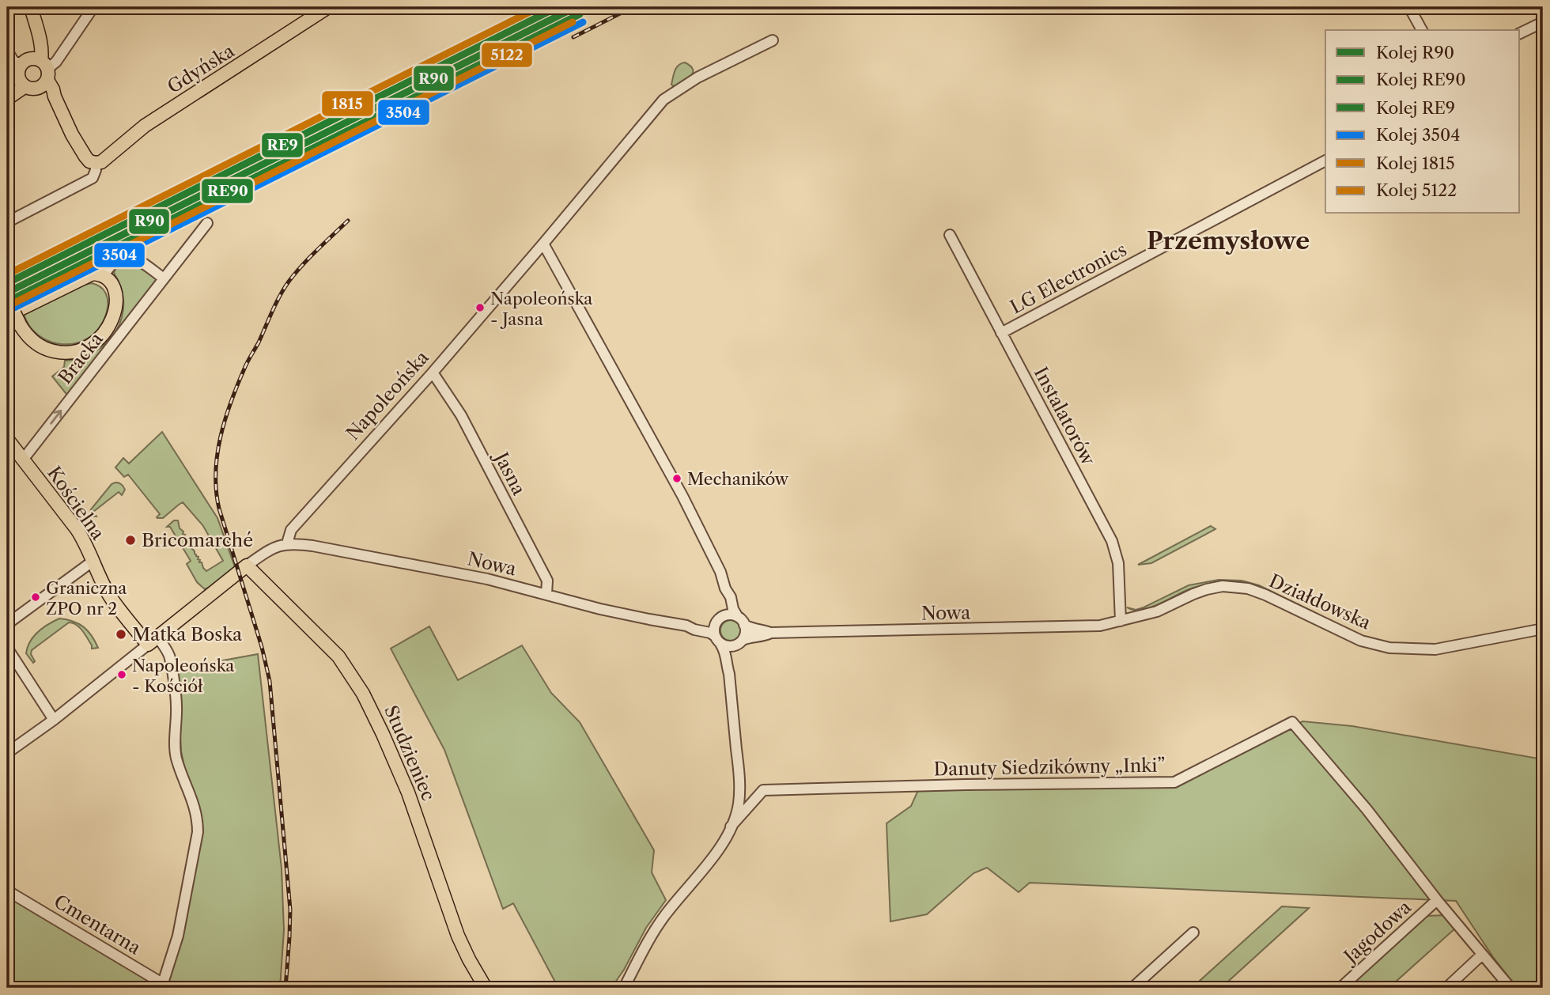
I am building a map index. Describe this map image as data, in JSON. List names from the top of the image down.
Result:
{
  "streets": {
    "main road": ["Gdyńska", "Kościelna", "Studzieniec"],
    "street": [
      "LG Electronics",
      "Bracka",
      "Napoleońska",
      "Instalatorów",
      "Jasna",
      "Nowa",
      "Działdowska",
      "Danuty Siedzikówny „Inki”",
      "Cmentarna",
      "Jagodowa"
    ]
  },
  "crossings": [
    ["LG Electronics", "Instalatorów"],
    ["Bracka", "Kościelna"],
    ["Napoleońska", "Jasna"],
    ["Napoleońska", "Nowa"],
    ["Instalatorów", "Nowa"],
    ["Instalatorów", "Działdowska"],
    ["Jasna", "Nowa"],
    ["Nowa", "Działdowska"],
    ["Danuty Siedzikówny „Inki”", "Jagodowa"]
  ],
  "one_way": ["Bracka"],
  "districts": ["Przemysłowe"],
  "places": [
    "Napoleońska - Jasna",
    "Mechaników",
    "Bricomarché",
    "Graniczna ZPO nr 2",
    "Matka Boska",
    "Napoleońska - Kościół"
  ],
  "lines": [
    "rail line R90",
    "rail line RE9",
    "rail line 1815",
    "rail line RE90",
    "rail line 3504",
    "rail line 5122"
  ],
  "legend": [
    "Kolej R90",
    "Kolej RE90",
    "Kolej RE9",
    "Kolej 3504",
    "Kolej 1815",
    "Kolej 5122"
  ]
}
